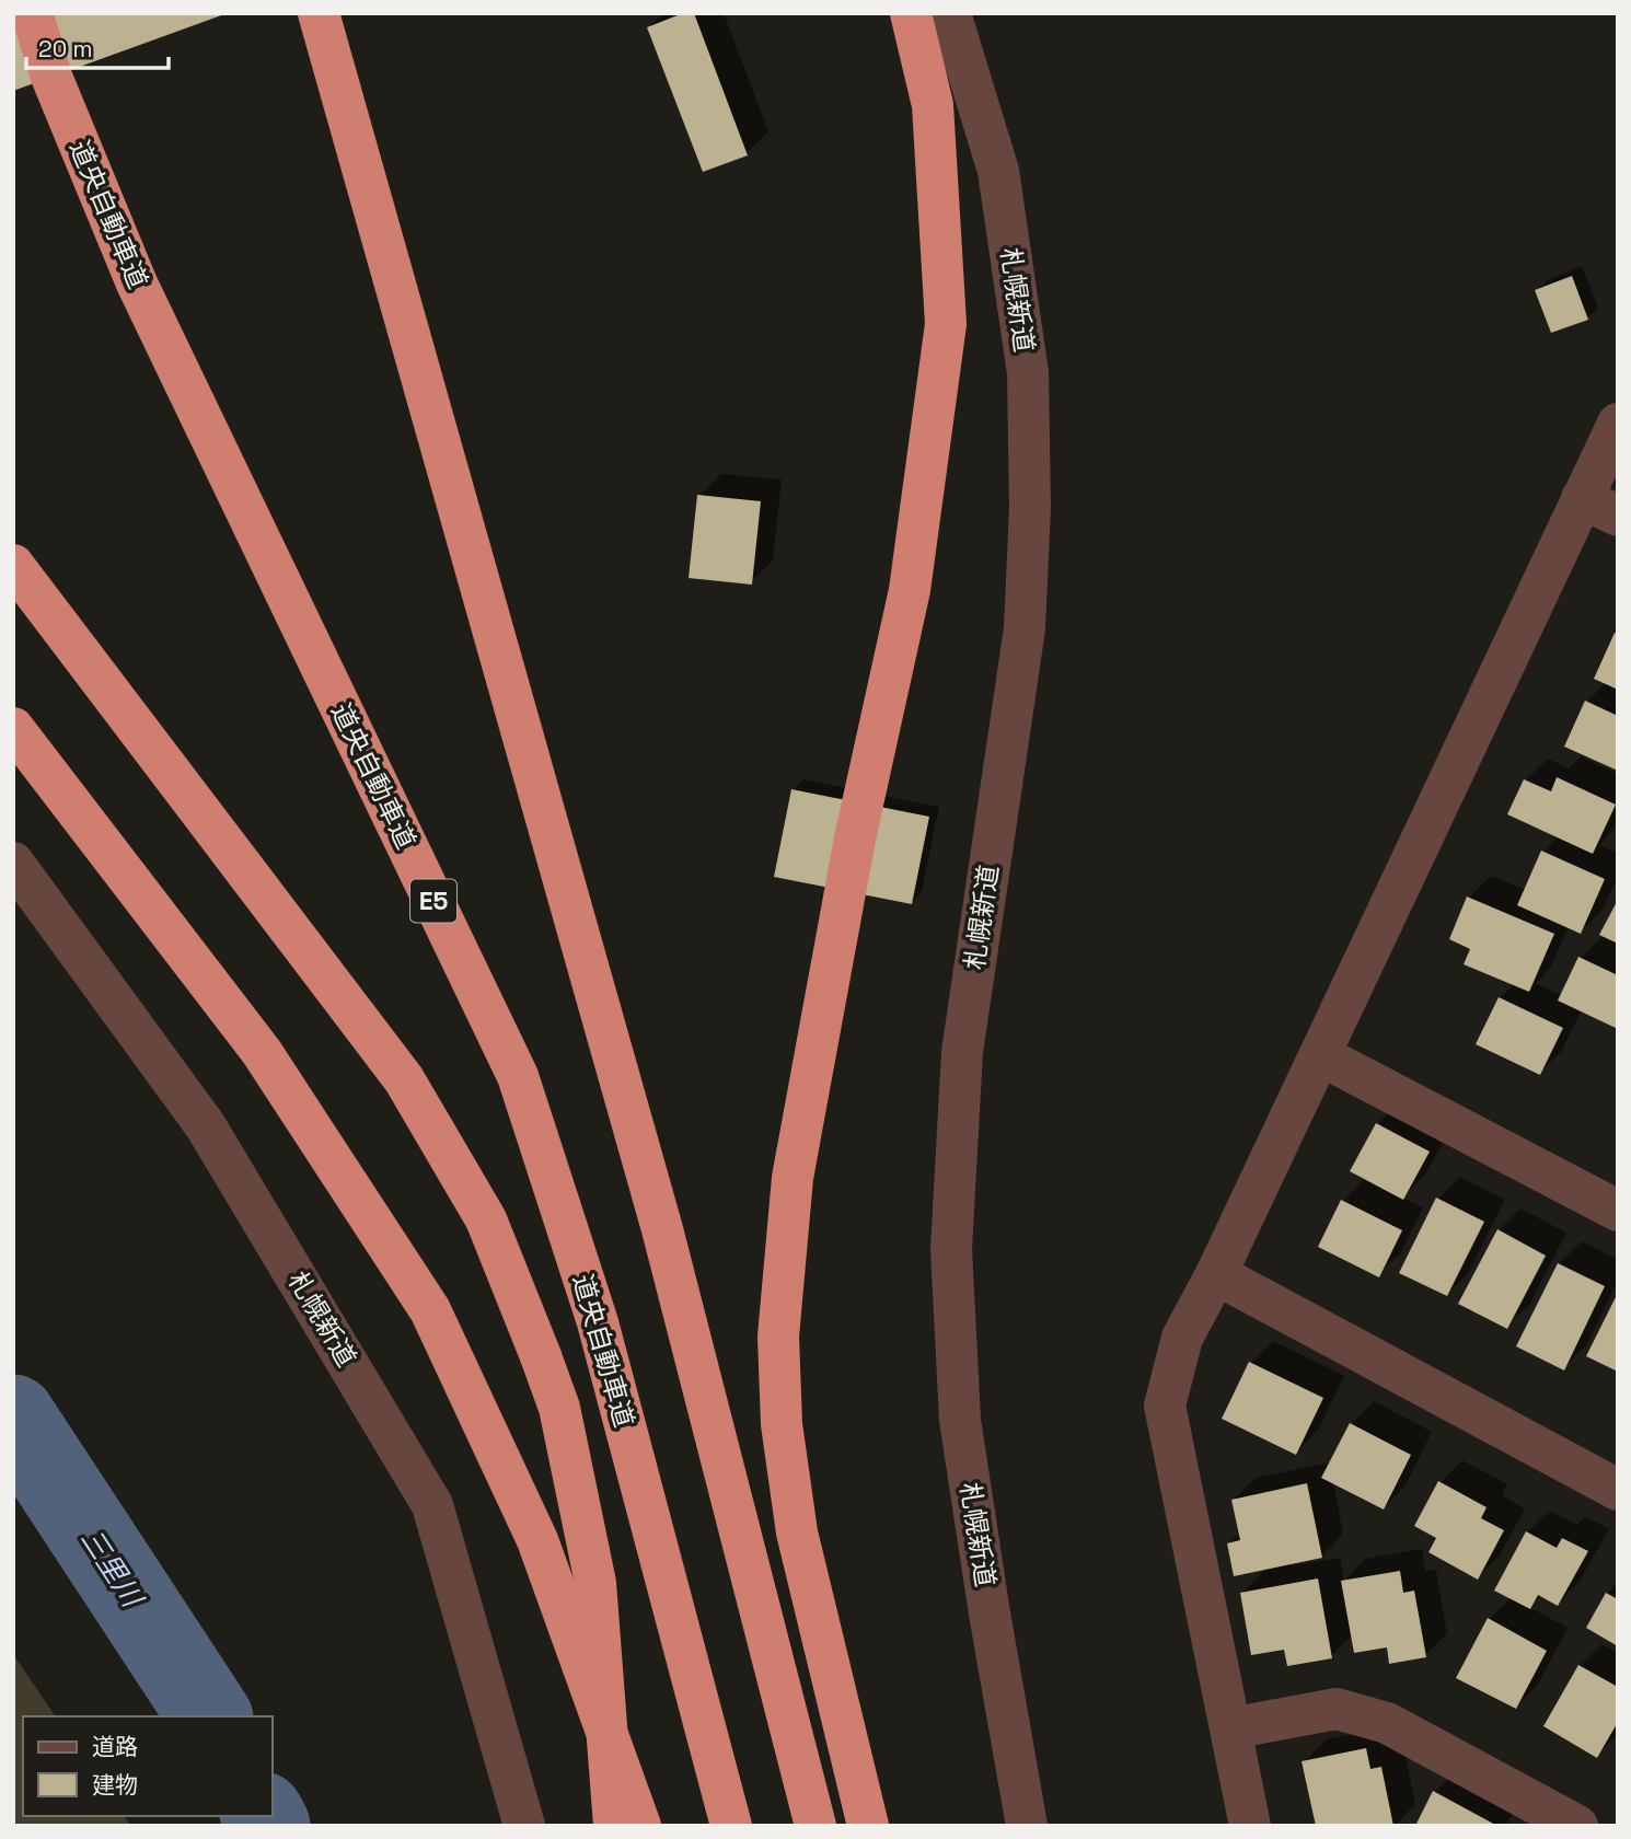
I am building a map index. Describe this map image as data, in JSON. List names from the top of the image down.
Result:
{
  "streets": {
    "highway": ["道央自動車道", "E5"],
    "street": ["札幌新道"]
  },
  "water": ["三里川"],
  "legend": ["道路", "建物"],
  "scale_bar": "20 m"
}
